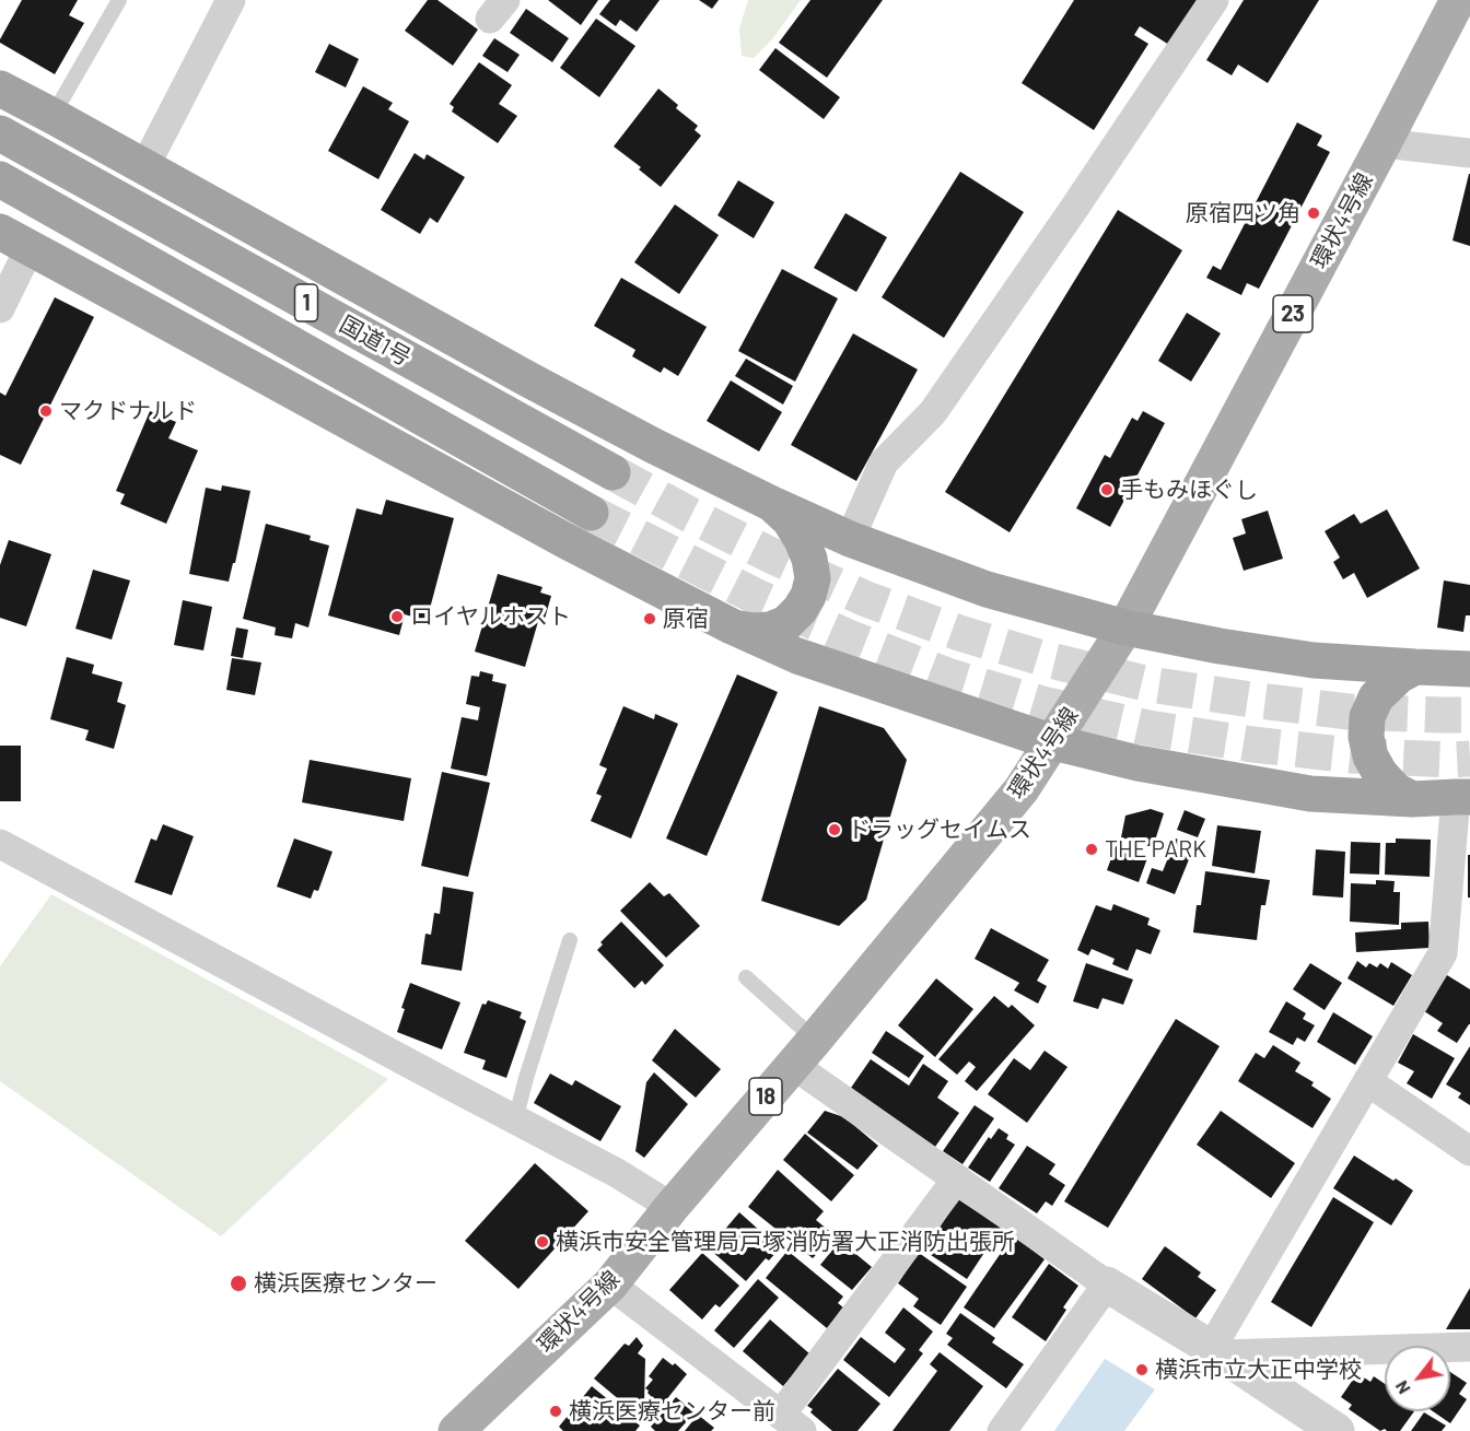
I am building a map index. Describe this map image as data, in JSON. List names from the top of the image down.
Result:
{
  "streets": {
    "highway": ["1", "国道1号"],
    "main road": ["環状4号線", "23", "18"]
  },
  "places": [
    "原宿四ツ角",
    "マクドナルド",
    "手もみほぐし",
    "ロイヤルホスト",
    "原宿",
    "ドラッグセイムス",
    "THE PARK",
    "横浜市安全管理局戸塚消防署大正消防出張所",
    "横浜医療センター",
    "横浜市立大正中学校",
    "横浜医療センター前"
  ],
  "north": "bottom left"
}
